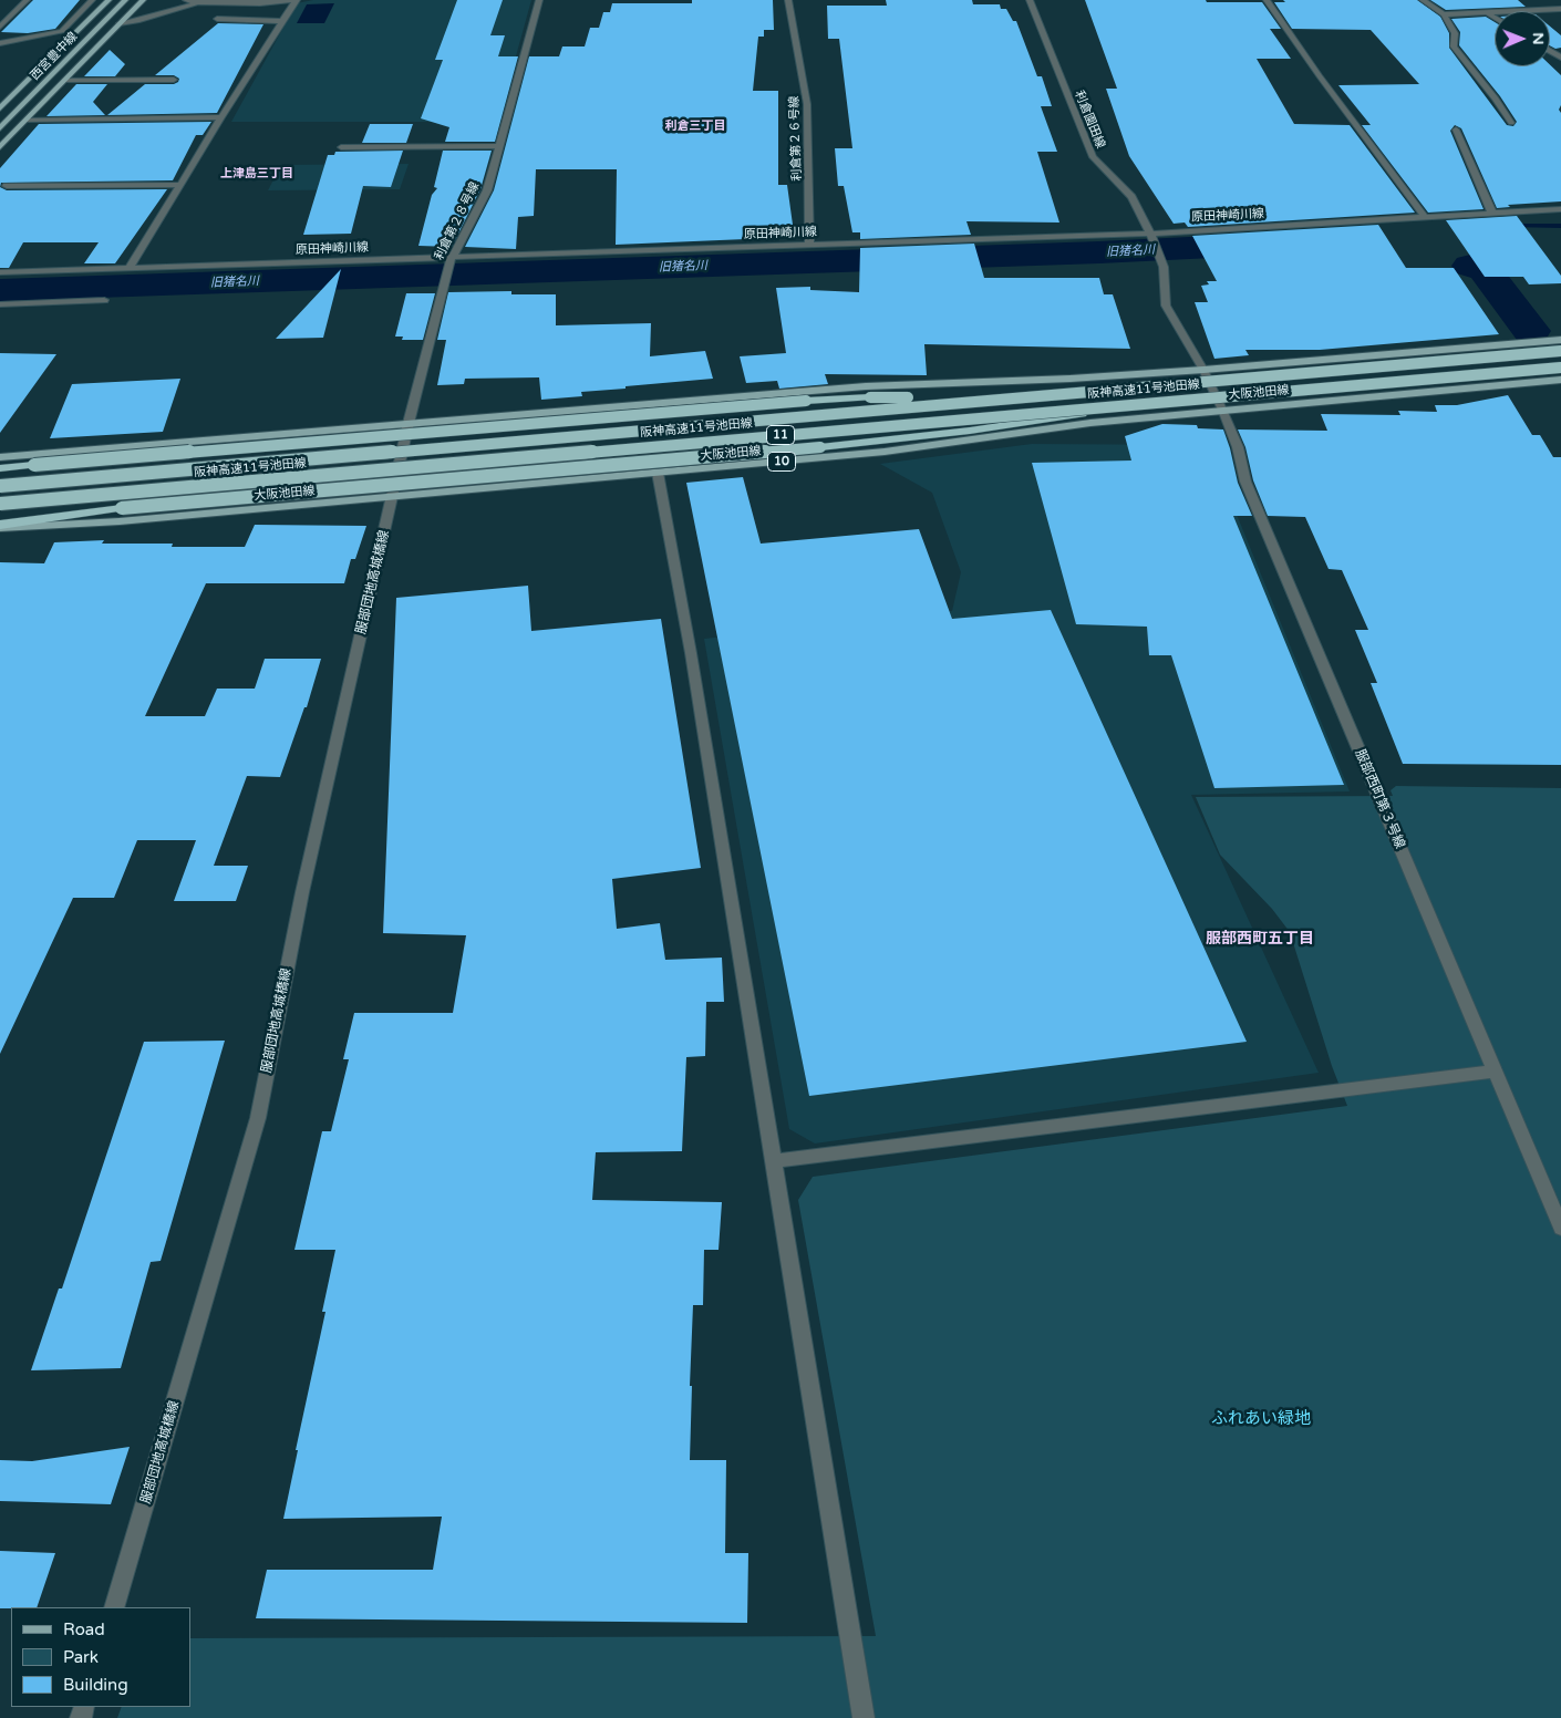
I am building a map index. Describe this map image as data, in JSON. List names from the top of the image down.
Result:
{
  "streets": {
    "highway": ["阪神高速11号池田線", "11"],
    "main road": ["西宮豊中線", "大阪池田線", "10"],
    "street": [
      "利倉園田線",
      "利倉第２６号線",
      "原田神崎川線",
      "利倉第２８号線",
      "服部団地高城橋線",
      "服部西町第３号線"
    ]
  },
  "crossings": [
    ["利倉園田線", "原田神崎川線"],
    ["利倉園田線", "服部西町第３号線"],
    ["利倉第２６号線", "原田神崎川線"],
    ["原田神崎川線", "利倉第２８号線"],
    ["利倉第２８号線", "大阪池田線"],
    ["利倉第２８号線", "服部団地高城橋線"],
    ["阪神高速11号池田線", "11"],
    ["大阪池田線", "11"],
    ["大阪池田線", "服部団地高城橋線"],
    ["大阪池田線", "服部西町第３号線"]
  ],
  "districts": ["利倉三丁目", "上津島三丁目", "服部西町五丁目"],
  "water": ["旧猪名川"],
  "parks": ["ふれあい緑地"],
  "legend": ["Road", "Park", "Building"],
  "north": "right"
}
